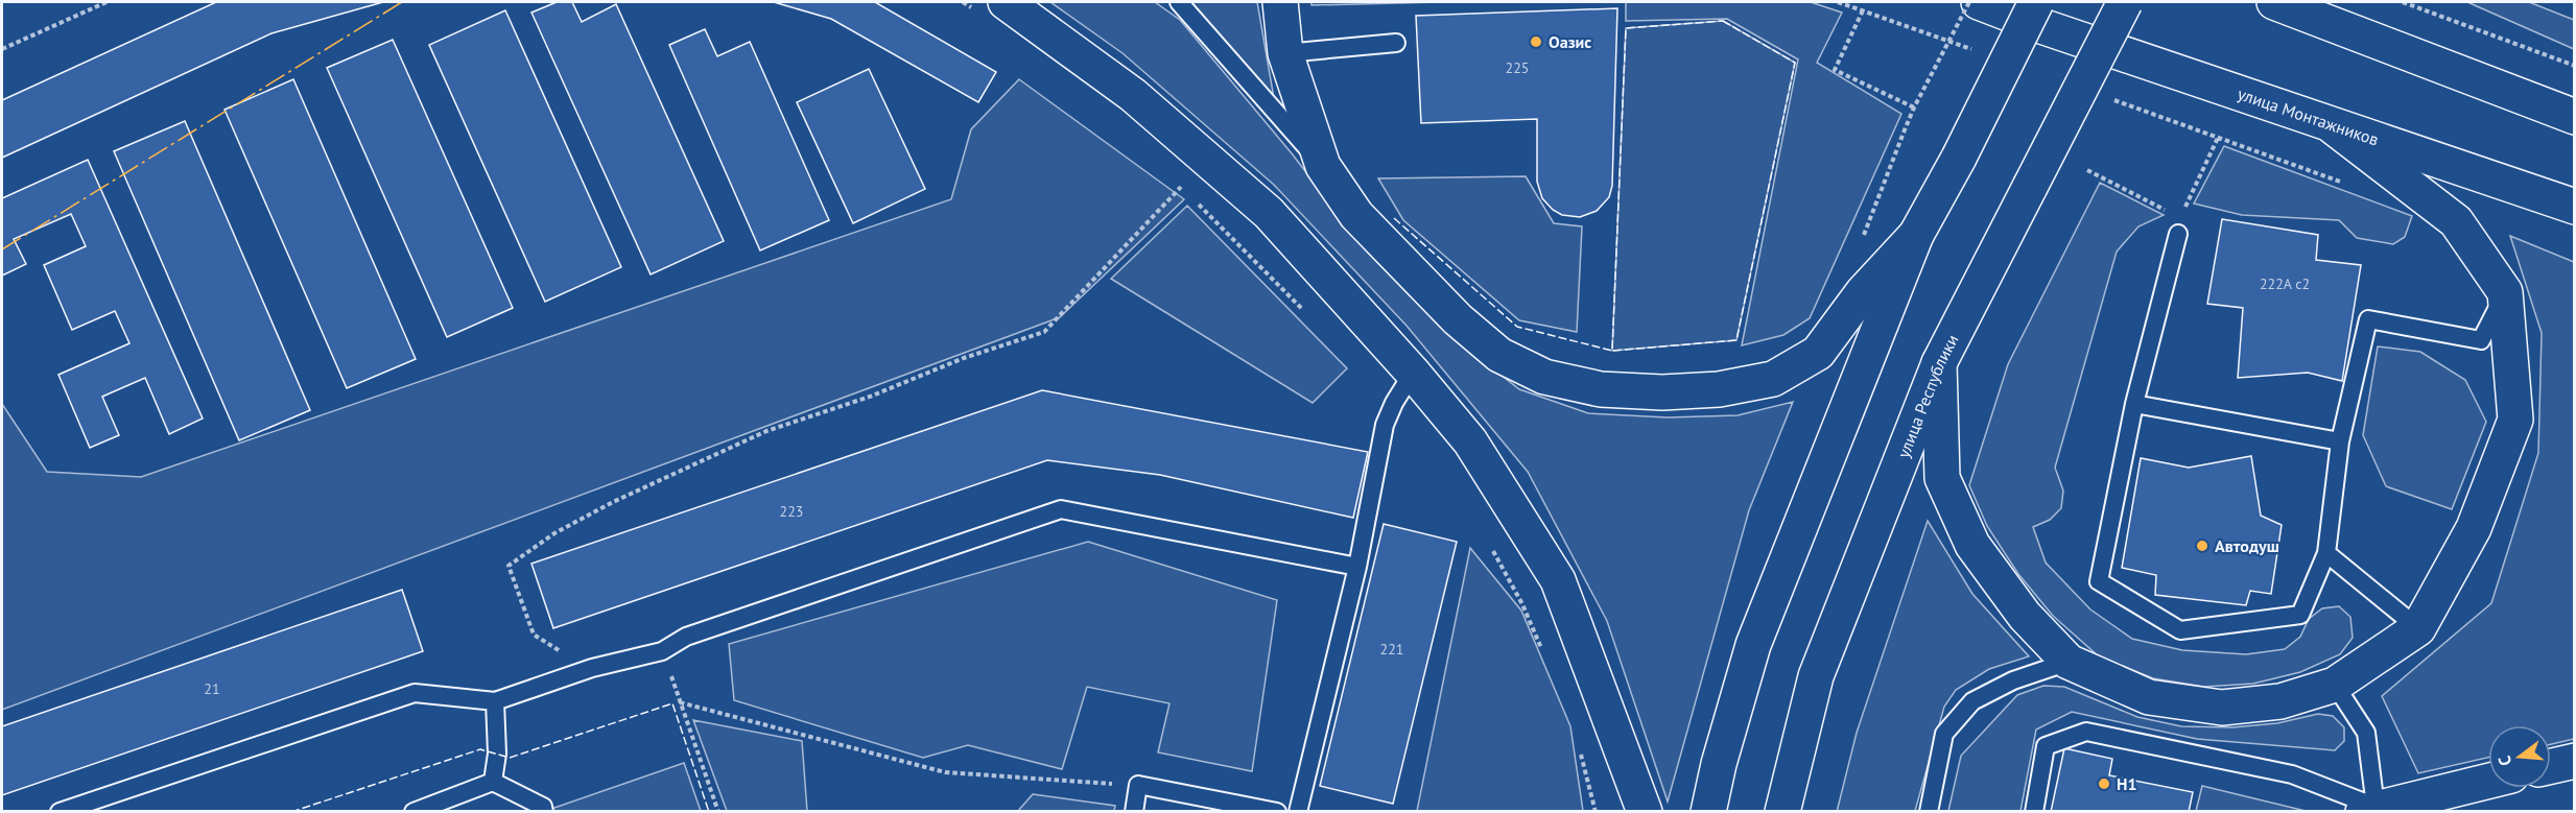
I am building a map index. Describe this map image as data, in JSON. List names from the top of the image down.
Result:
{
  "streets": {
    "main road": ["улица Монтажников", "улица Республики"]
  },
  "places": ["Оазис", "Автодуш", "Н1"],
  "house_numbers": [
    "225",
    "222А с2",
    "223",
    "221",
    "21"
  ],
  "north": "left"
}
